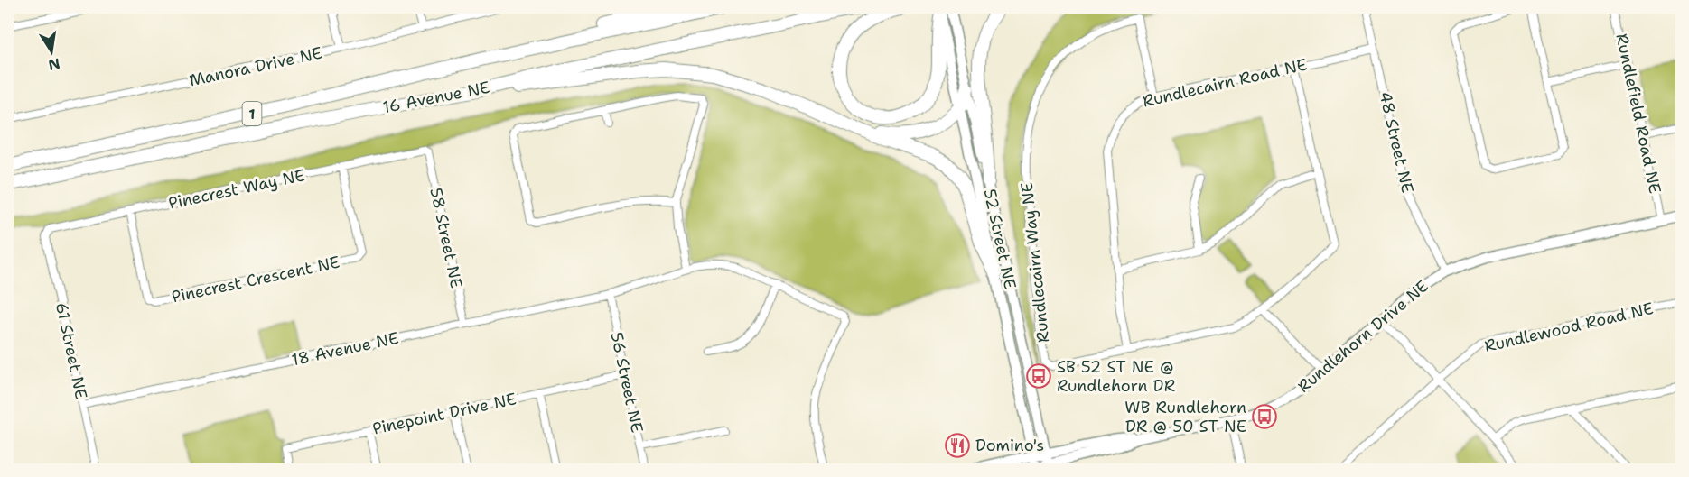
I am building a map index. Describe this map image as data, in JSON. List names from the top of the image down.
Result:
{
  "streets": {
    "highway": ["16 Avenue NE", "1"],
    "main road": ["52 Street NE", "Rundlehorn Drive NE"],
    "street": [
      "Manora Drive NE",
      "Rundlecairn Road NE",
      "Rundlefield Road NE",
      "48 Street NE",
      "Pinecrest Way NE",
      "58 Street NE",
      "Rundlecairn Way NE",
      "Pinecrest Crescent NE",
      "Rundlewood Road NE",
      "18 Avenue NE",
      "61 Street NE",
      "56 Street NE",
      "Pinepoint Drive NE"
    ]
  },
  "crossings": [
    ["Rundlecairn Road NE", "48 Street NE"],
    ["Rundlecairn Road NE", "Rundlecairn Way NE"],
    ["Rundlefield Road NE", "Rundlehorn Drive NE"],
    ["48 Street NE", "Rundlehorn Drive NE"],
    ["Pinecrest Way NE", "58 Street NE"],
    ["Pinecrest Way NE", "Pinecrest Crescent NE"],
    ["Pinecrest Way NE", "61 Street NE"],
    ["58 Street NE", "18 Avenue NE"],
    ["52 Street NE", "Rundlehorn Drive NE"],
    ["18 Avenue NE", "61 Street NE"],
    ["18 Avenue NE", "56 Street NE"],
    ["56 Street NE", "Pinepoint Drive NE"]
  ],
  "places": {
    "bus stop": ["SB 52 ST NE @ Rundlehorn DR", "WB Rundlehorn DR @ 50 ST NE"],
    "restaurant": ["Domino's"]
  },
  "north": "bottom"
}
